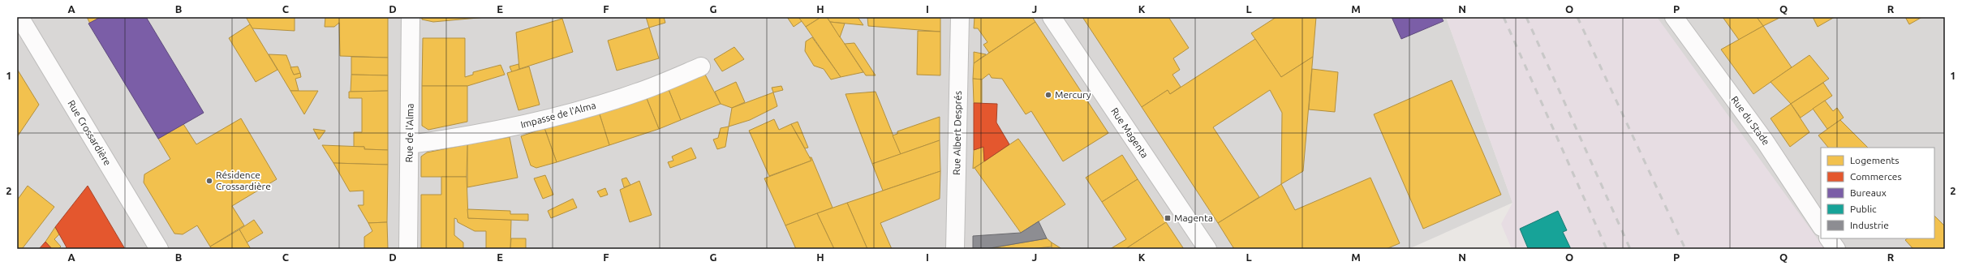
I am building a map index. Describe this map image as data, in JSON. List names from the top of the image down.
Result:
{
  "streets": {
    "street": [
      "Impasse de l'Alma",
      "Rue du Stade",
      "Rue Crossardière",
      "Rue de l'Alma",
      "Rue Albert Després",
      "Rue Magenta"
    ]
  },
  "crossings": [
    ["Impasse de l'Alma", "Rue de l'Alma"]
  ],
  "places": {
    "other": ["Mercury", "Résidence Crossardière"],
    "transit": ["Magenta"]
  },
  "legend": [
    "Logements",
    "Commerces",
    "Bureaux",
    "Public",
    "Industrie"
  ],
  "grid": {
    "columns": [
      "A",
      "B",
      "C",
      "D",
      "E",
      "F",
      "G",
      "H",
      "I",
      "J",
      "K",
      "L",
      "M",
      "N",
      "O",
      "P",
      "Q",
      "R"
    ],
    "rows": ["1", "2"]
  }
}
